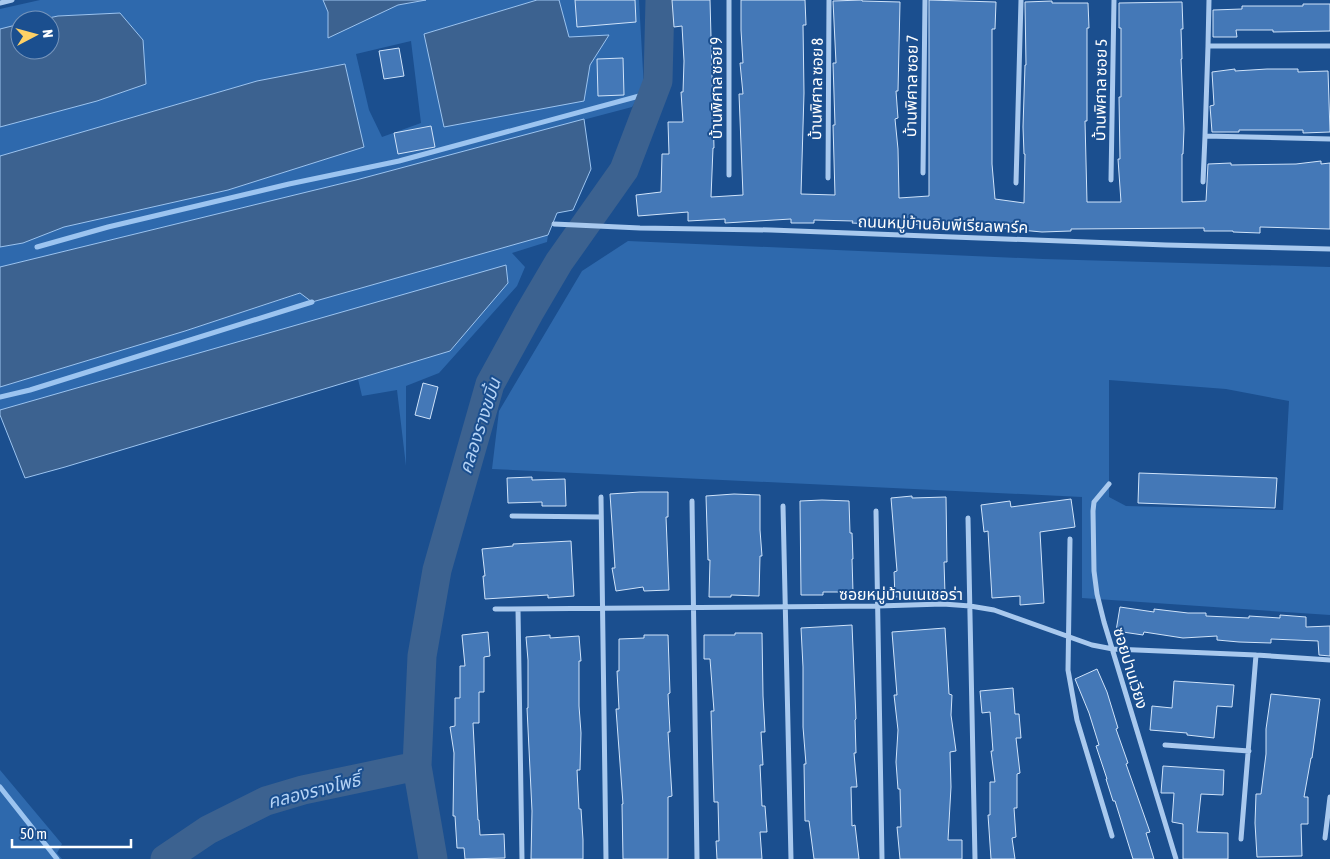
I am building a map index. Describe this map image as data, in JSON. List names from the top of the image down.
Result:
{
  "streets": {
    "street": [
      "บ้านพิศาล ซอย 7",
      "บ้านพิศาล ซอย 9",
      "บ้านพิศาล ซอย 8",
      "บ้านพิศาล ซอย 5",
      "ถนนหมู่บ้านอิมพีเรียลพาร์ค",
      "ซอยหมู่บ้านเนเชอร่า",
      "ซอยปานเวียง"
    ]
  },
  "crossings": [
    ["ซอยหมู่บ้านเนเชอร่า", "ซอยปานเวียง"]
  ],
  "water": ["คลองรางขมิ้น", "คลองรางโพธิ์"],
  "scale_bar": "50 m",
  "north": "right"
}
